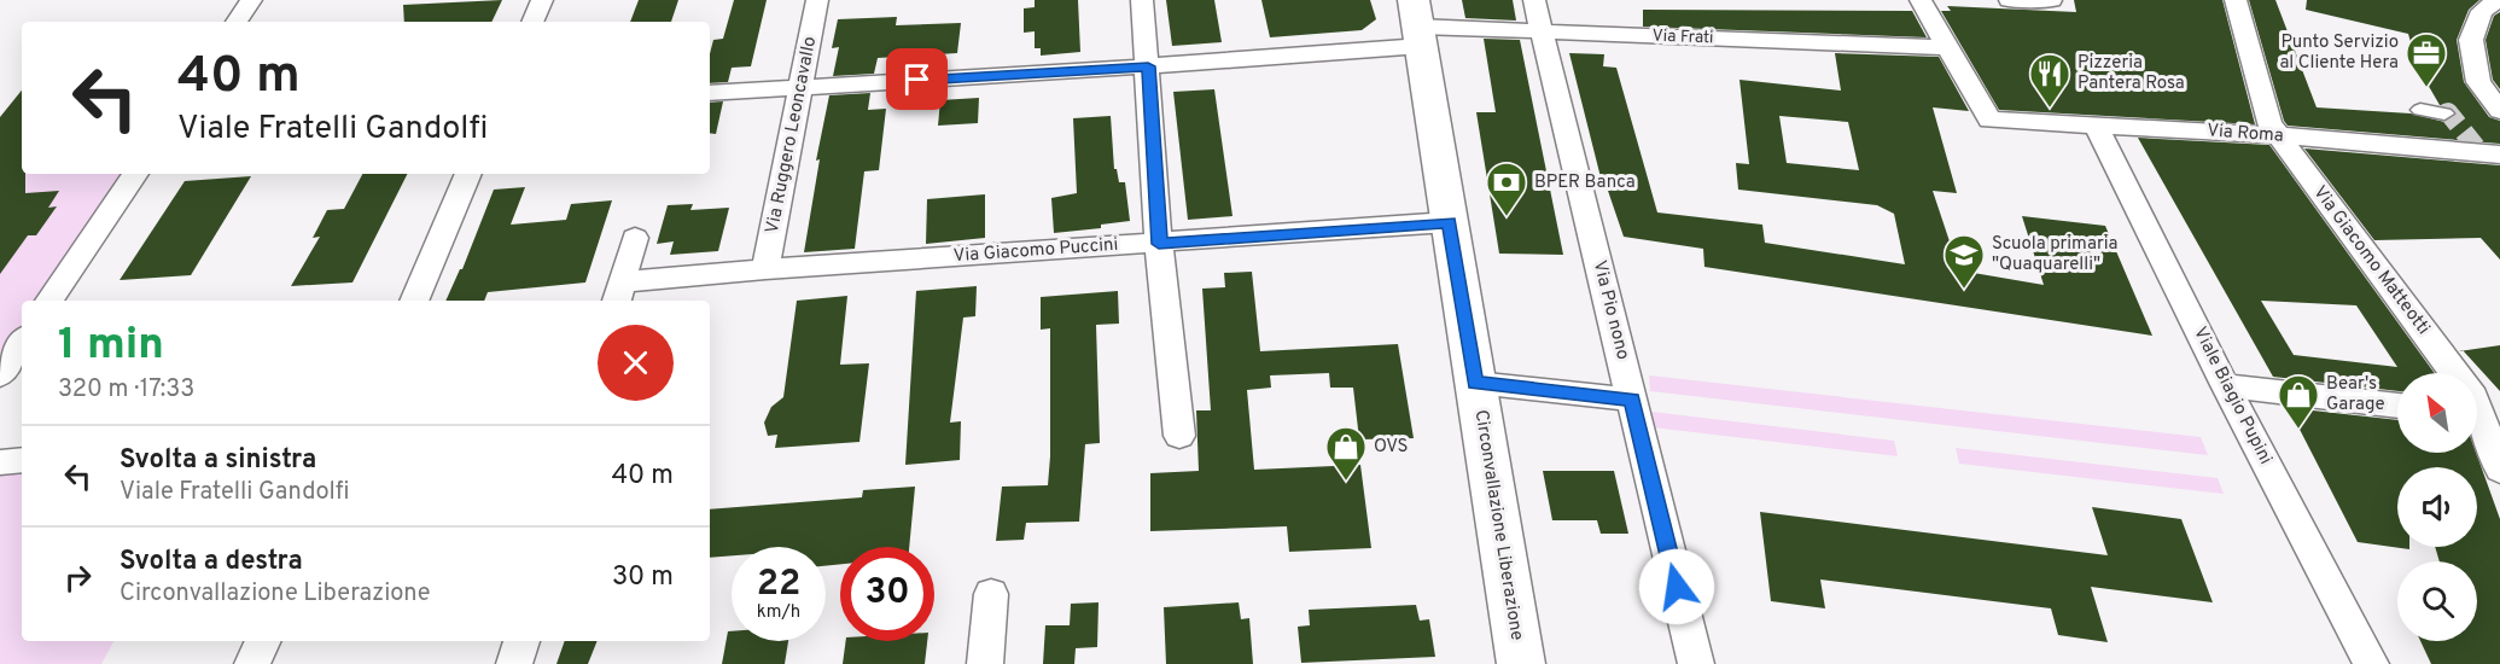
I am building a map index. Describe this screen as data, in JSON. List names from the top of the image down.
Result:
{
  "streets": {
    "main road": ["Circonvallazione Liberazione"],
    "street": [
      "Via Frati",
      "Via Roma",
      "Via Ruggero Leoncavallo",
      "Via Giacomo Puccini",
      "Via Giacomo Matteotti",
      "Via Pio nono",
      "Viale Biagio Pupini"
    ]
  },
  "crossings": [
    ["Via Frati", "Via Roma"],
    ["Via Frati", "Via Ruggero Leoncavallo"],
    ["Via Frati", "Via Pio nono"],
    ["Via Frati", "Circonvallazione Liberazione"],
    ["Via Roma", "Via Giacomo Matteotti"],
    ["Via Roma", "Viale Biagio Pupini"],
    ["Via Ruggero Leoncavallo", "Via Giacomo Puccini"],
    ["Via Giacomo Puccini", "Circonvallazione Liberazione"]
  ],
  "places": {
    "office": ["Punto Servizio al Cliente Hera"],
    "restaurant": ["Pizzeria Pantera Rosa"],
    "bank": ["BPER Banca"],
    "school or university": ["Scuola primaria \"Quaquarelli\""],
    "shop": ["Bear's Garage", "OVS"]
  },
  "north": "top left",
  "page": {
    "turn": ["40 m", "Viale Fratelli Gandolfi"],
    "heading": ["1 min", "320 m · 17:33"],
    "list": [
      {
        "name": "Svolta a sinistra",
        "note": "Viale Fratelli Gandolfi",
        "value": "40 m"
      },
      {
        "name": "Svolta a destra",
        "note": "Circonvallazione Liberazione",
        "value": "30 m"
      }
    ],
    "speed": "22 km/h",
    "limit": "30"
  }
}
